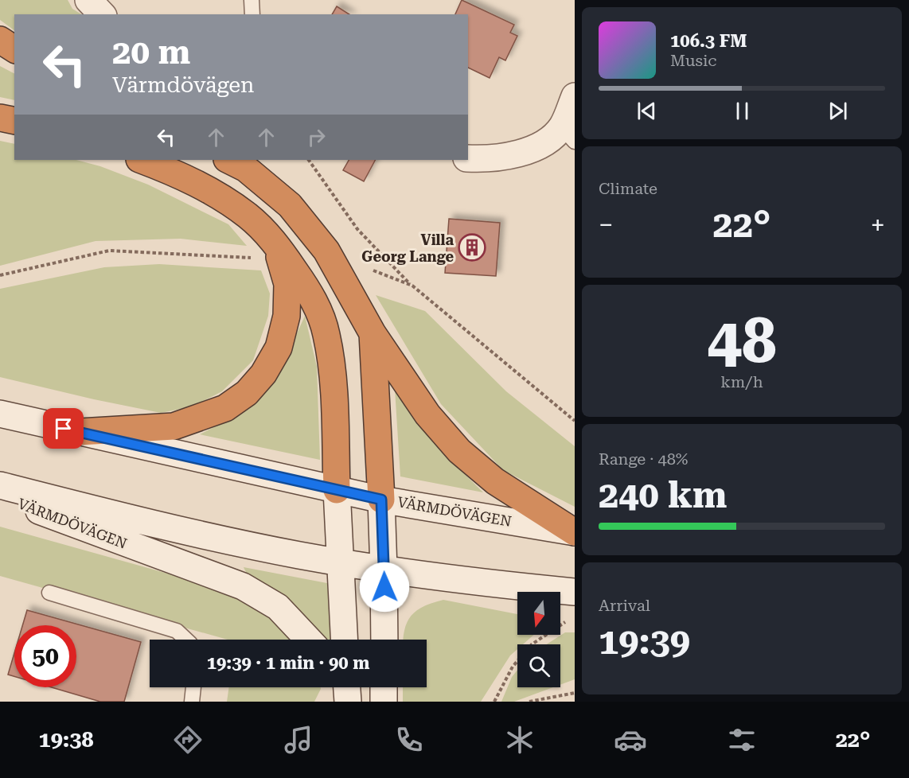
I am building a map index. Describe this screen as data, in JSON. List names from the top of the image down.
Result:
{
  "streets": {
    "main road": ["VÄRMDÖVÄGEN"]
  },
  "places": {
    "building": ["Villa Georg Lange"]
  },
  "north": "bottom",
  "page": {
    "turn": ["20 m", "Värmdövägen"],
    "song": ["106.3 FM", "Music"],
    "tile": [
      "Climate",
      ["48", "km/h"],
      ["Range · 48%", "240 km"],
      ["Arrival", "19:39"]
    ],
    "heat": ["−", "22°", "+"],
    "limit": "50",
    "trip": "19:39 · 1 min · 90 m",
    "tabs": ["19:38", "22°"]
  }
}
